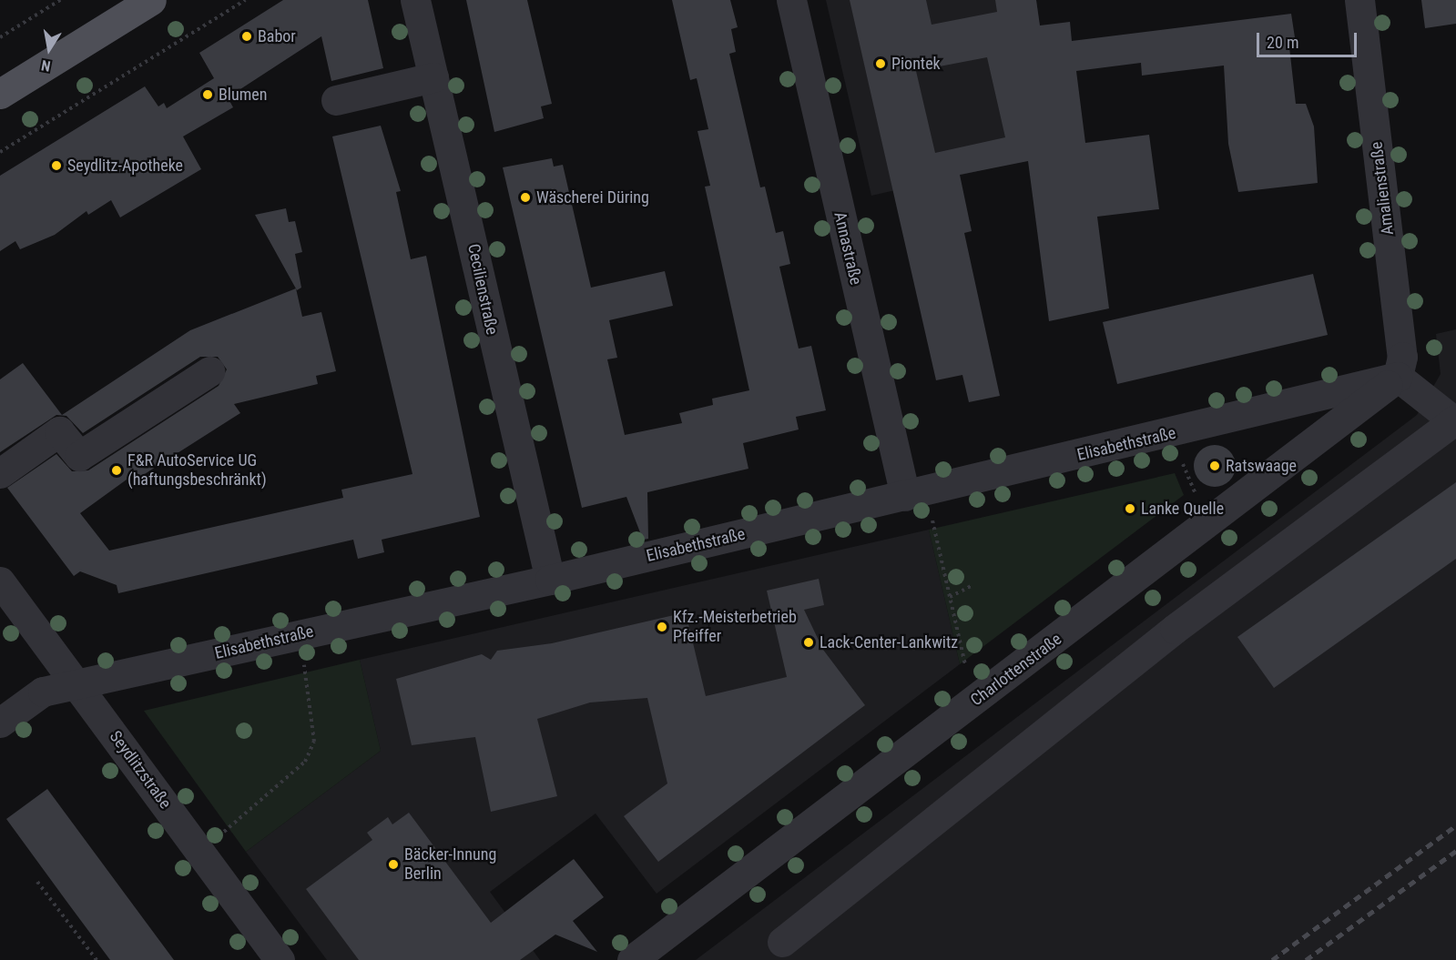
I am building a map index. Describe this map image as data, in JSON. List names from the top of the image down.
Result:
{
  "streets": {
    "street": [
      "Amalienstraße",
      "Annastraße",
      "Cecilienstraße",
      "Elisabethstraße",
      "Charlottenstraße",
      "Seydlitzstraße"
    ]
  },
  "crossings": [
    ["Amalienstraße", "Elisabethstraße"],
    ["Amalienstraße", "Charlottenstraße"],
    ["Annastraße", "Elisabethstraße"],
    ["Cecilienstraße", "Elisabethstraße"],
    ["Elisabethstraße", "Charlottenstraße"],
    ["Elisabethstraße", "Seydlitzstraße"]
  ],
  "places": [
    "Babor",
    "Piontek",
    "Blumen",
    "Seydlitz-Apotheke",
    "Wäscherei Düring",
    "Ratswaage",
    "F&R AutoService UG (haftungsbeschränkt)",
    "Lanke Quelle",
    "Kfz.-Meisterbetrieb Pfeiffer",
    "Lack-Center-Lankwitz",
    "Bäcker-Innung Berlin"
  ],
  "scale_bar": "20 m",
  "north": "bottom"
}
